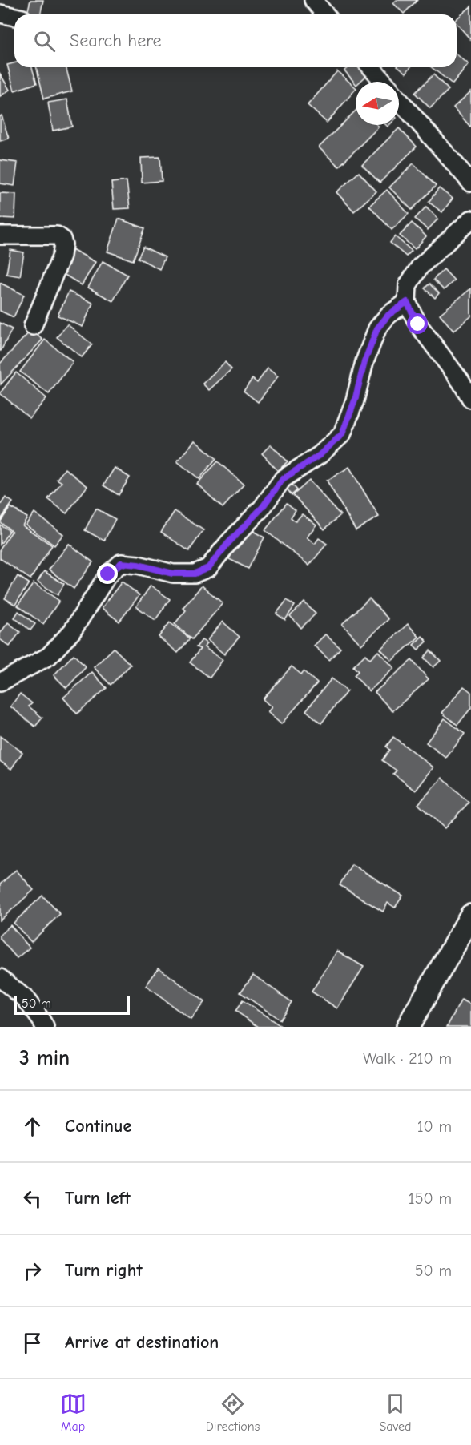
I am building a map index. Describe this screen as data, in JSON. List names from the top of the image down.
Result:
{
  "scale_bar": "50 m",
  "north": "left",
  "page": {
    "search": "Search here",
    "scale": "50 m",
    "heading": ["3 min", "Walk · 210 m"],
    "list": [
      ["Continue", "10 m"],
      ["Turn left", "150 m"],
      ["Turn right", "50 m"],
      "Arrive at destination"
    ],
    "nav": ["Map", "Directions", "Saved"]
  }
}
